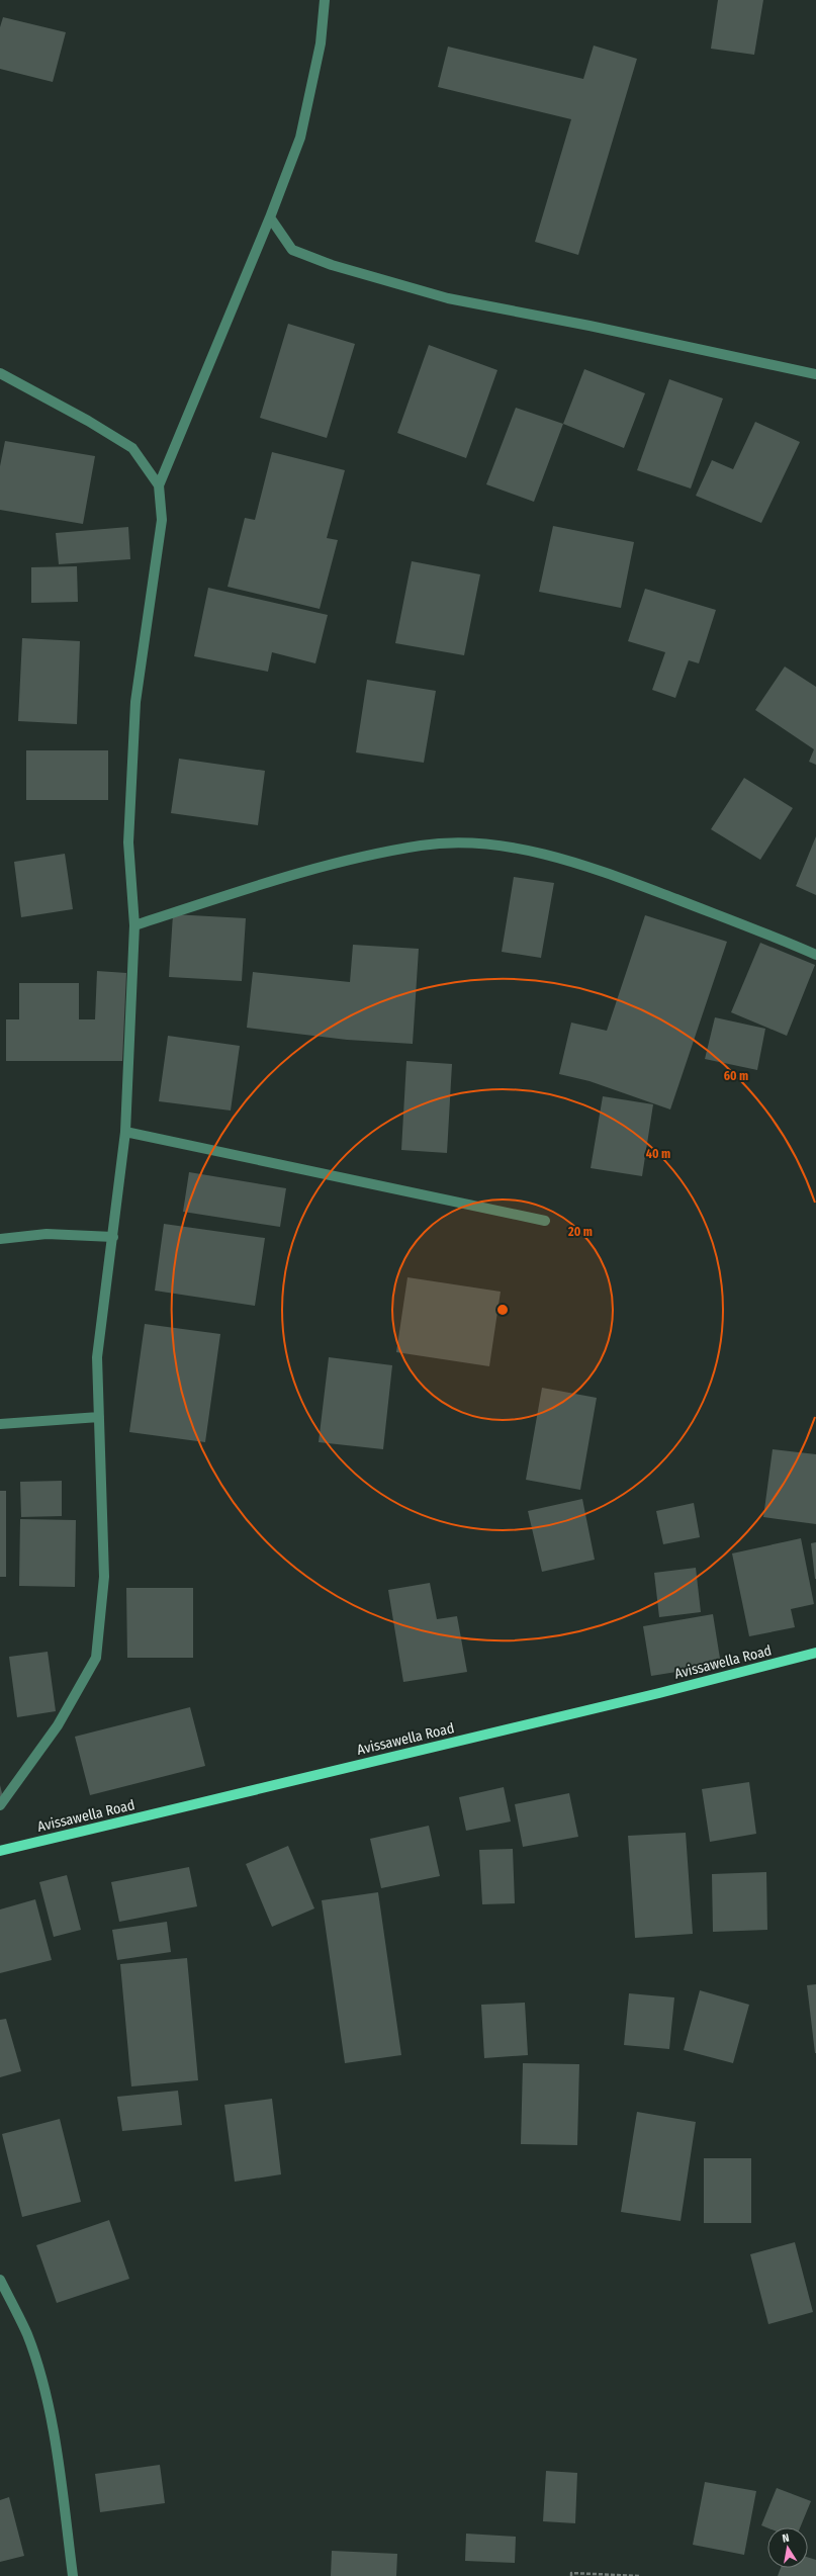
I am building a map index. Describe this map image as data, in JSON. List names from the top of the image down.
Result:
{
  "streets": {
    "main road": ["Avissawella Road"]
  },
  "north": "top",
  "rings": ["60 m", "40 m", "20 m"]
}
